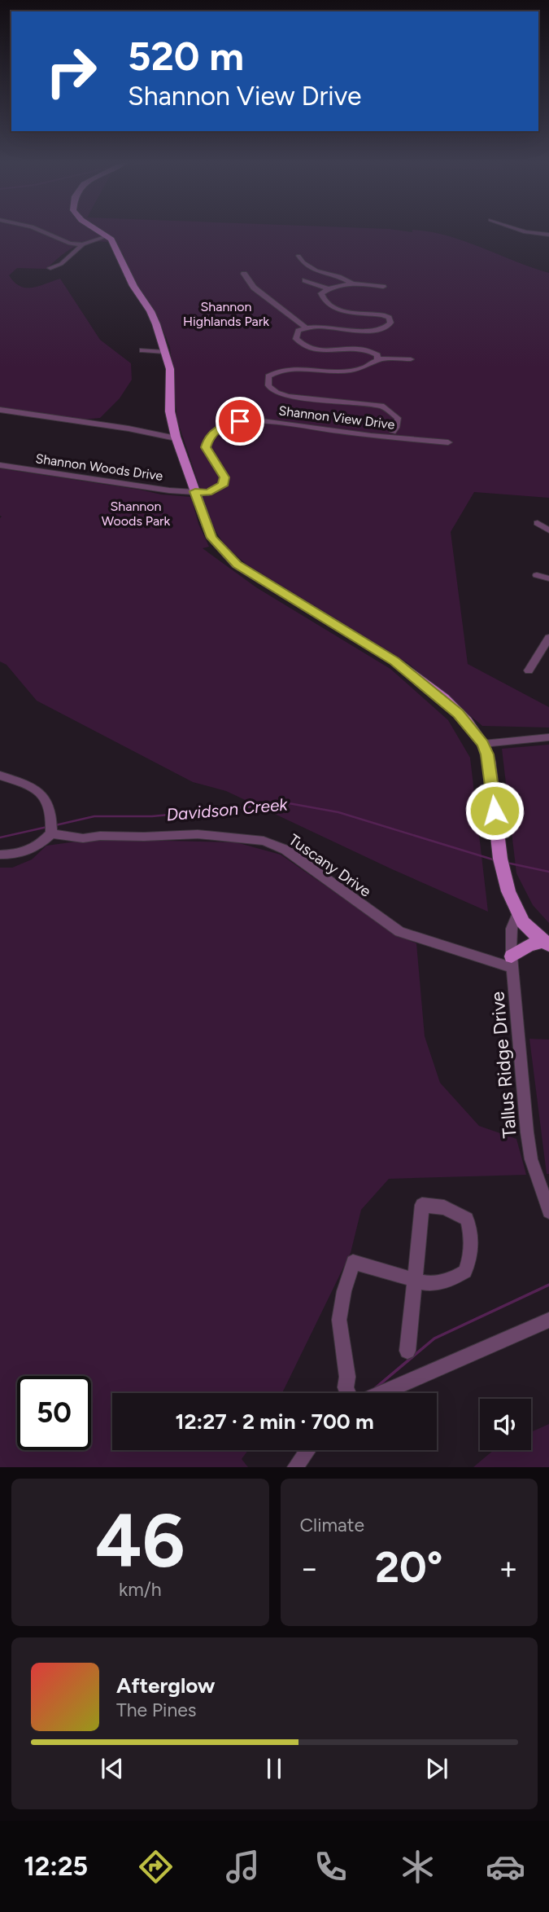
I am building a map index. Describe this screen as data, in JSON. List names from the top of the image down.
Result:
{
  "streets": {
    "street": [
      "Shannon View Drive",
      "Shannon Woods Drive",
      "Tuscany Drive",
      "Tallus Ridge Drive"
    ]
  },
  "crossings": [
    ["Shannon View Drive", "Shannon Woods Drive"],
    ["Tuscany Drive", "Tallus Ridge Drive"]
  ],
  "water": ["Davidson Creek"],
  "parks": ["Shannon Highlands Park", "Shannon Woods Park"],
  "page": {
    "turn": ["520 m", "Shannon View Drive"],
    "limit": "50",
    "trip": "12:27 · 2 min · 700 m",
    "tile": [
      ["46", "km/h"],
      "Climate"
    ],
    "heat": ["−", "20°", "+"],
    "song": ["Afterglow", "The Pines"],
    "tabs": "12:25"
  }
}
